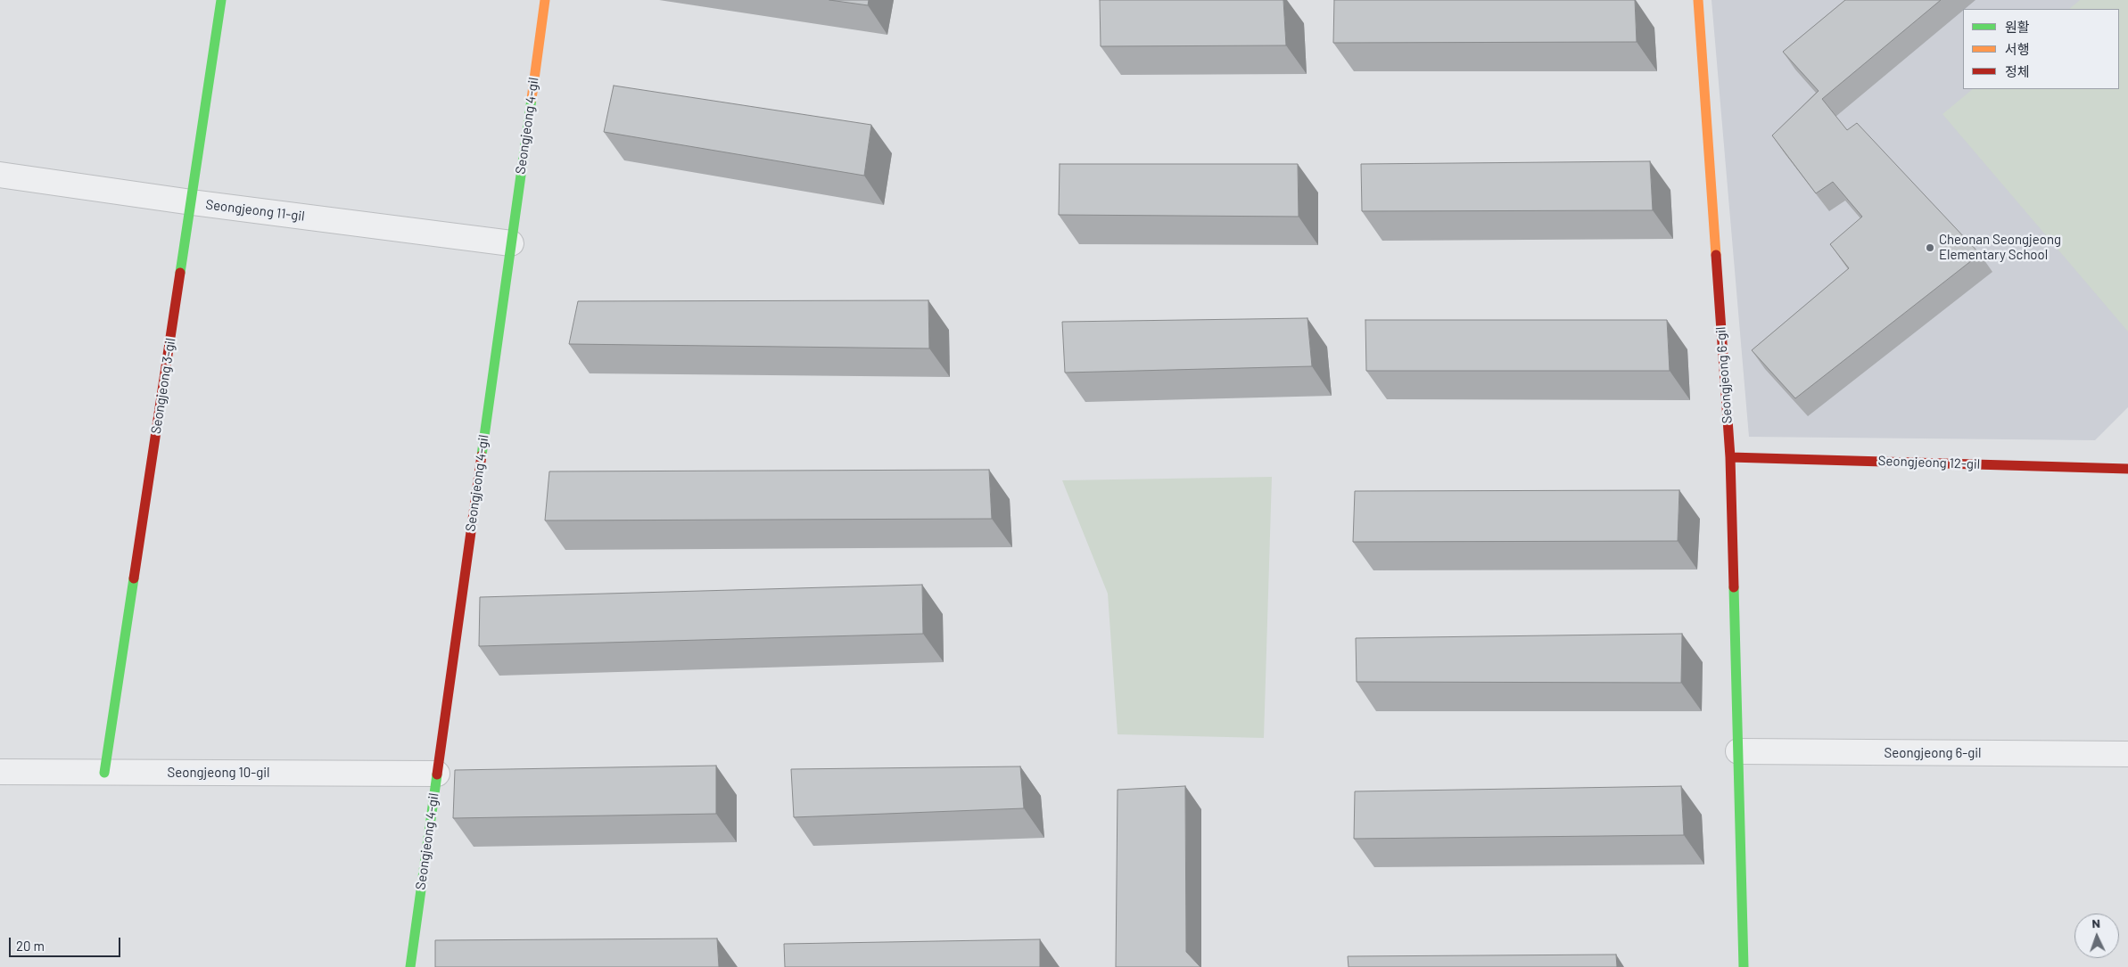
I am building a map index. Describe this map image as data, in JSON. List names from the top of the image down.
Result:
{
  "streets": {
    "street": [
      "Seongjeong 4-gil",
      "Seongjeong 11-gil",
      "Seongjeong 6-gil",
      "Seongjeong 3-gil",
      "Seongjeong 12-gil",
      "Seongjeong 10-gil"
    ]
  },
  "crossings": [
    ["Seongjeong 4-gil", "Seongjeong 11-gil"],
    ["Seongjeong 4-gil", "Seongjeong 10-gil"],
    ["Seongjeong 11-gil", "Seongjeong 3-gil"],
    ["Seongjeong 6-gil", "Seongjeong 12-gil"],
    ["Seongjeong 3-gil", "Seongjeong 10-gil"]
  ],
  "places": ["Cheonan Seongjeong Elementary School"],
  "legend": ["원활", "서행", "정체"],
  "scale_bar": "20 m",
  "north": "top"
}
